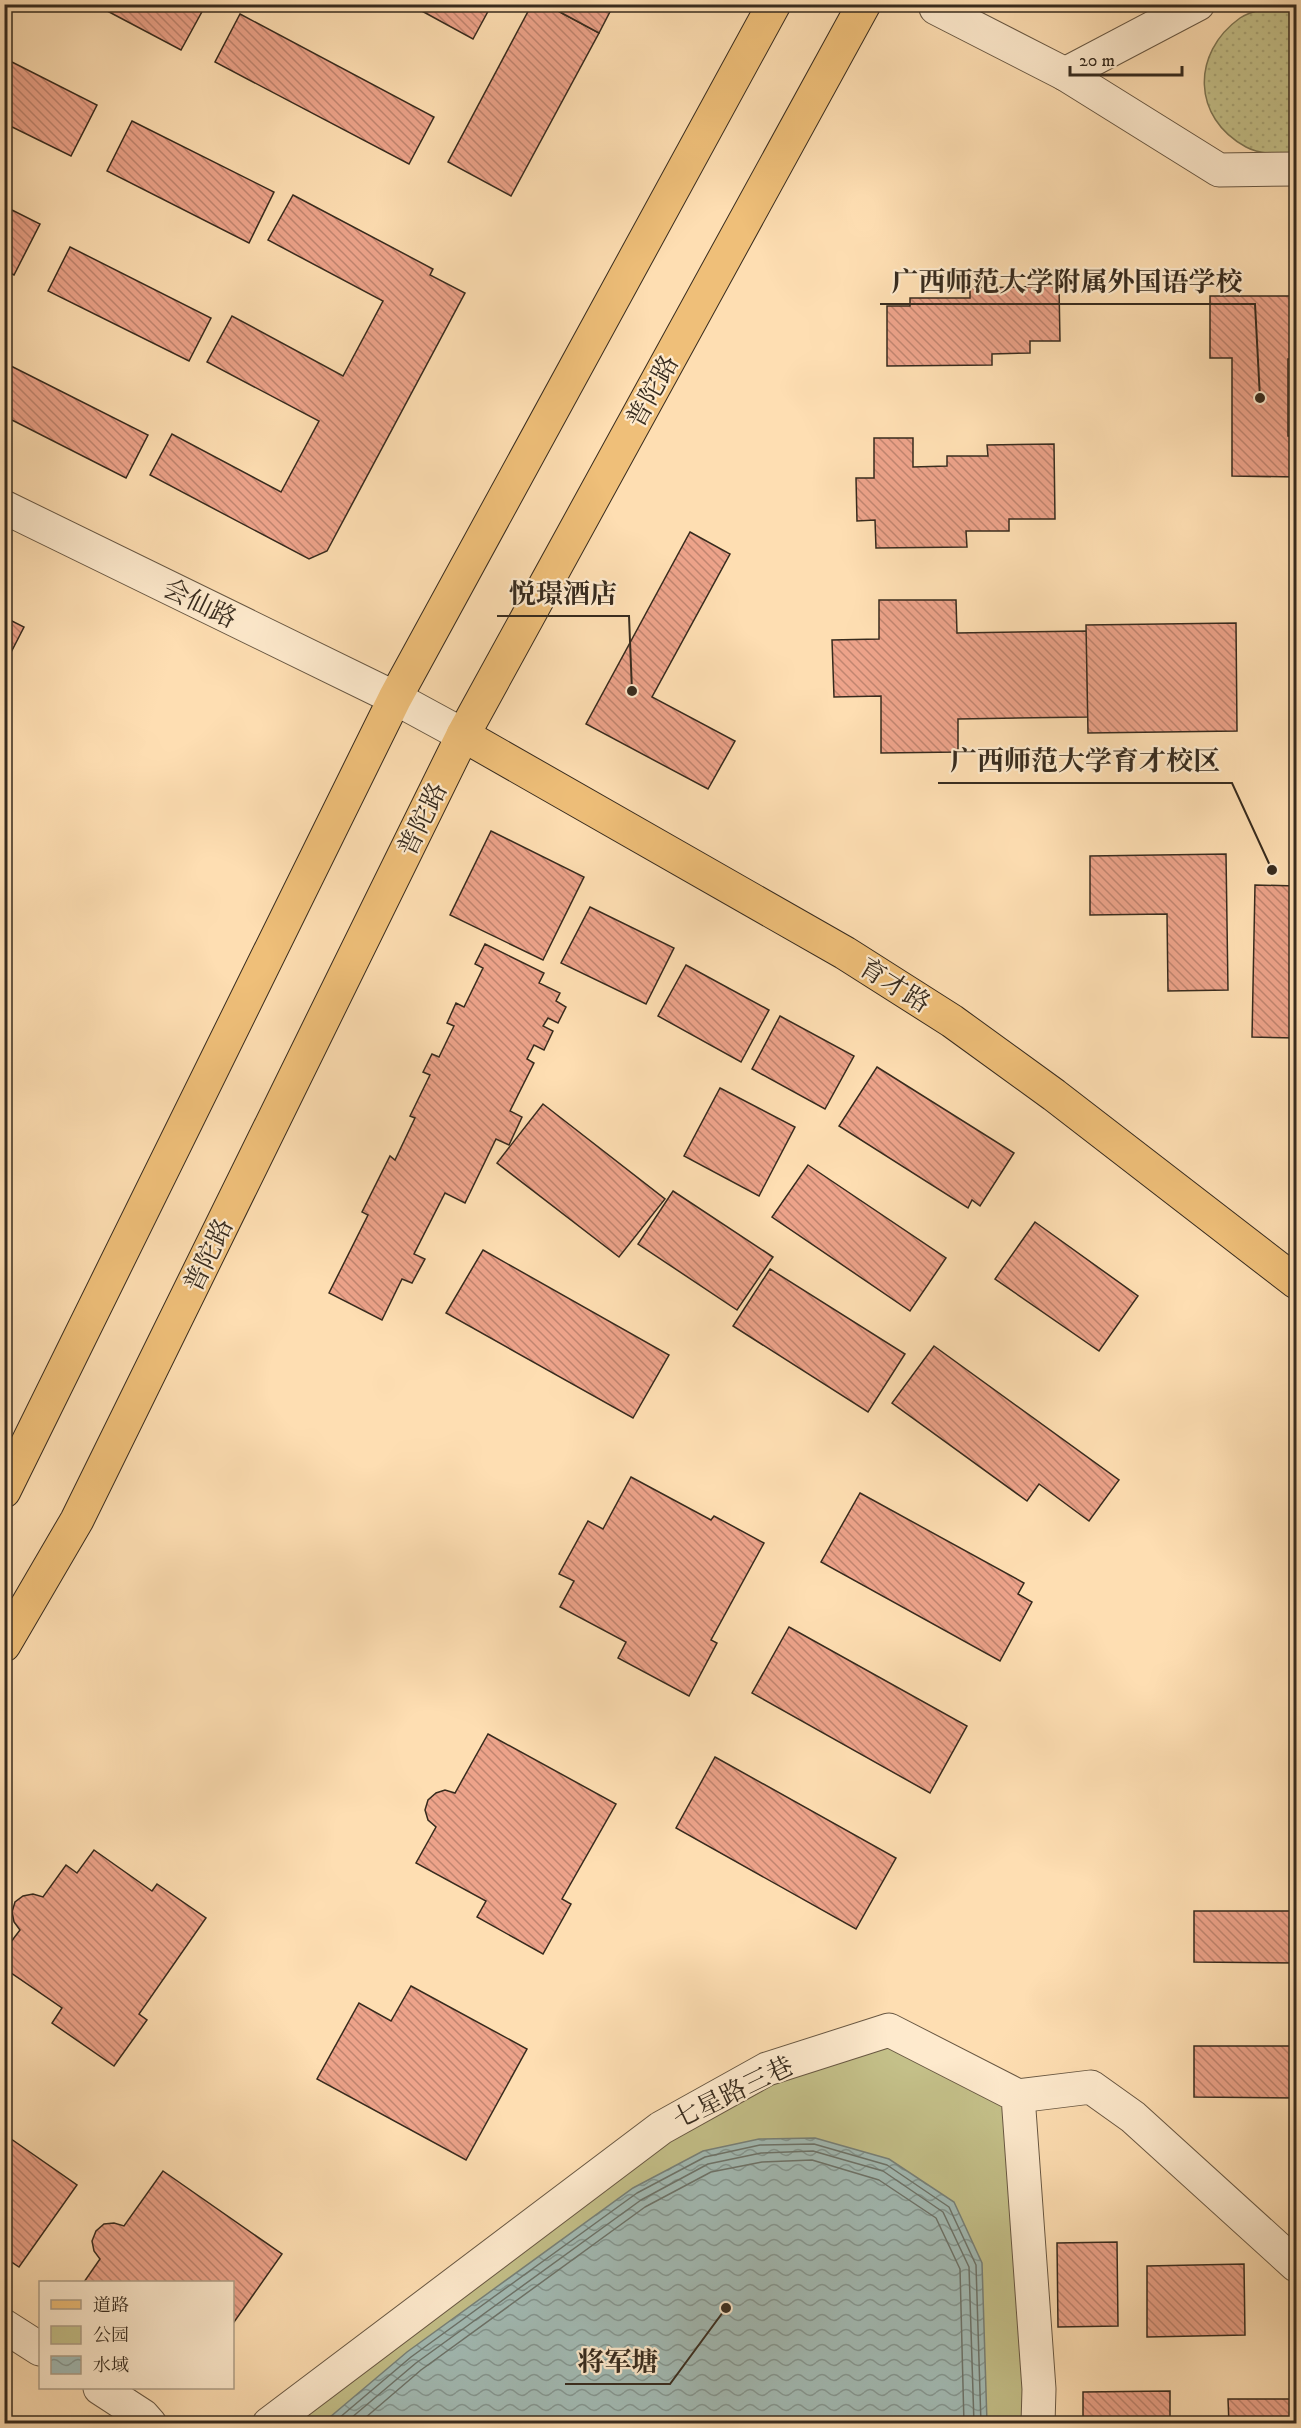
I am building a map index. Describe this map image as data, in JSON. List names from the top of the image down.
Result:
{
  "streets": {
    "main road": ["普陀路", "育才路"],
    "street": ["会仙路", "七星路三巷"]
  },
  "crossings": [
    ["普陀路", "会仙路"],
    ["普陀路", "育才路"],
    ["会仙路", "育才路"]
  ],
  "places": [
    "广西师范大学附属外国语学校",
    "悦璟酒店",
    "广西师范大学育才校区",
    "将军塘"
  ],
  "legend": ["道路", "公园", "水域"],
  "scale_bar": "20 m"
}
